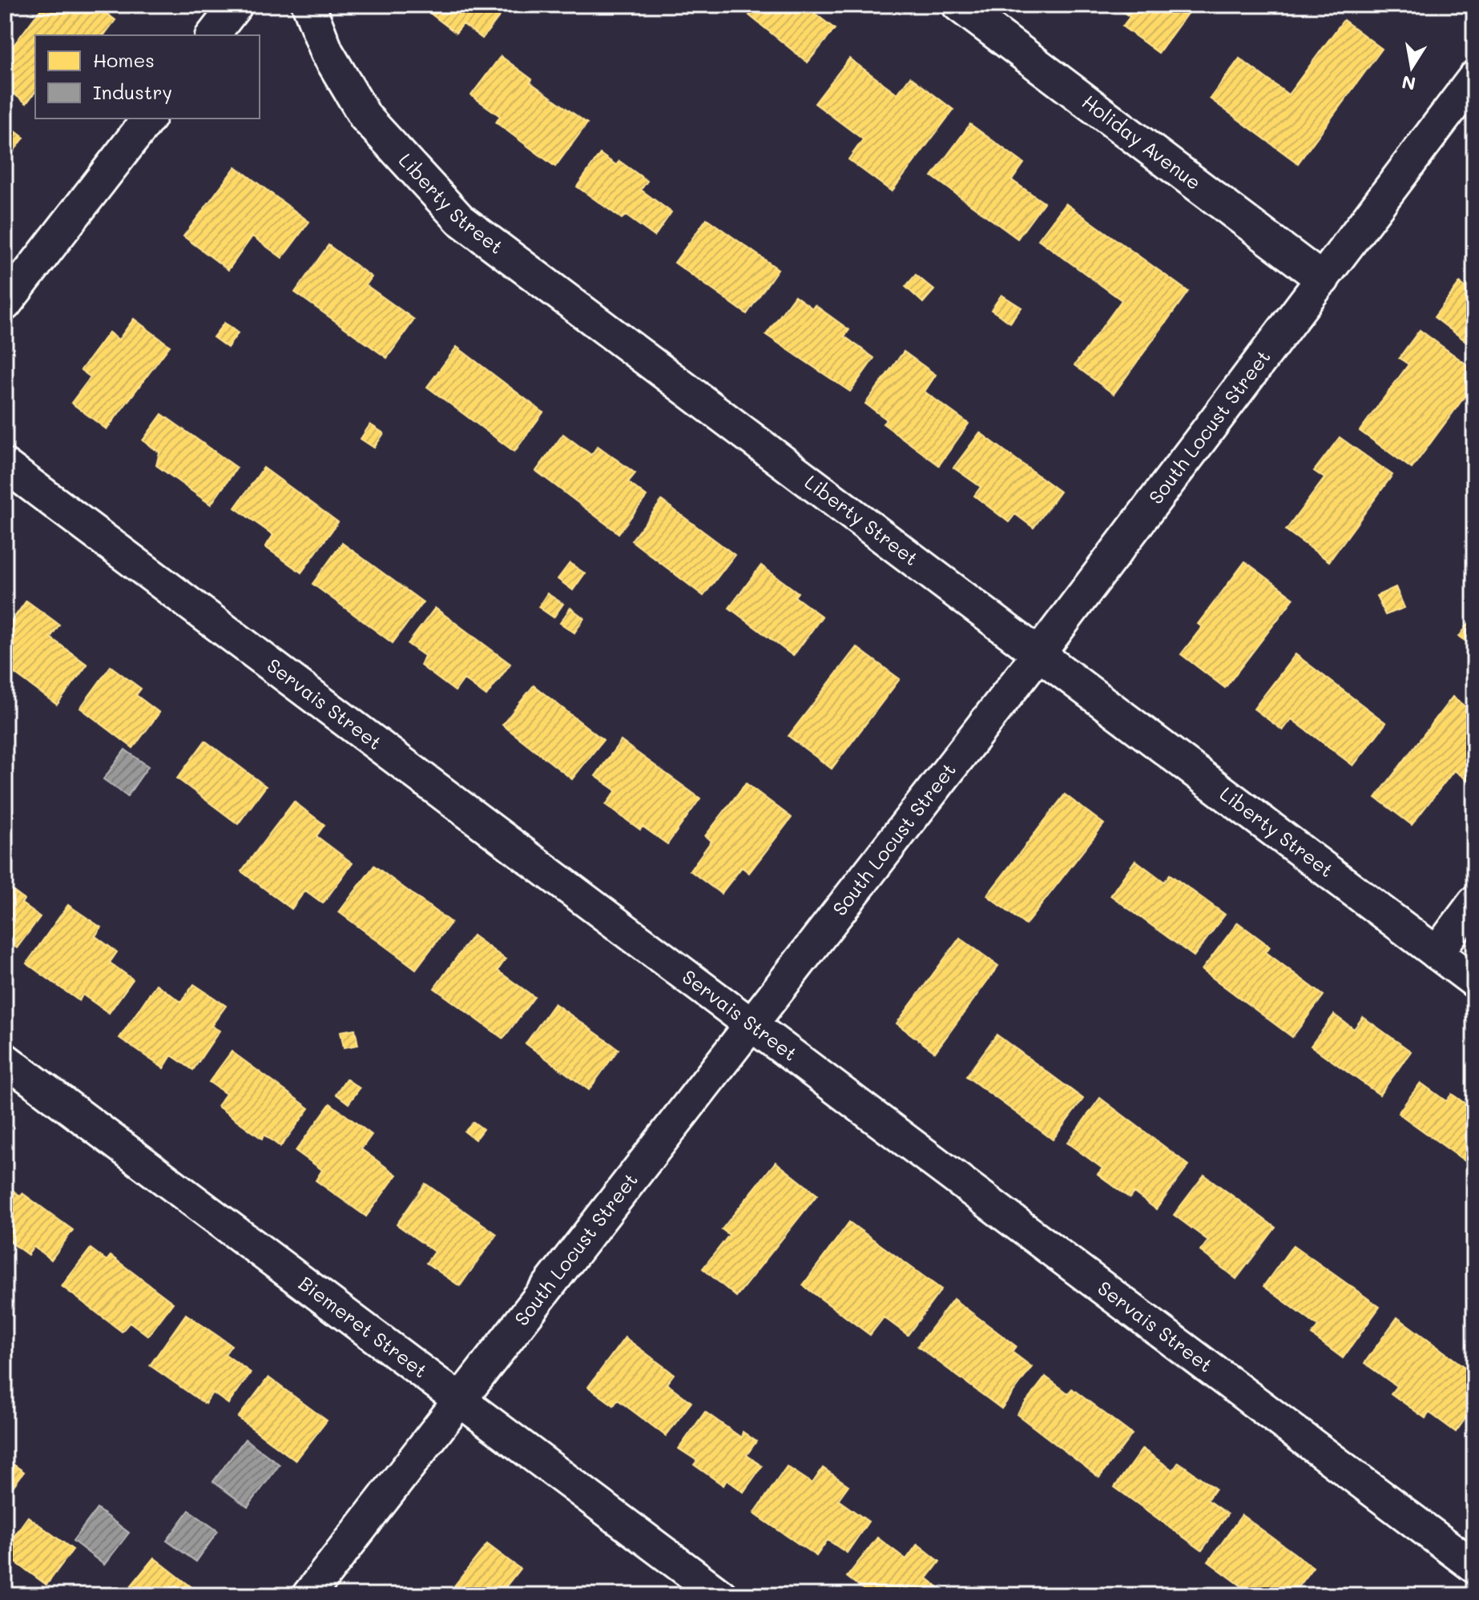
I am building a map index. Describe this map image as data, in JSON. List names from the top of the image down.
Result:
{
  "streets": {
    "street": [
      "Holiday Avenue",
      "Liberty Street",
      "South Locust Street",
      "Servais Street",
      "Biemeret Street"
    ]
  },
  "crossings": [
    ["Holiday Avenue", "South Locust Street"],
    ["Liberty Street", "South Locust Street"],
    ["South Locust Street", "Servais Street"],
    ["South Locust Street", "Biemeret Street"]
  ],
  "legend": ["Homes", "Industry"],
  "north": "bottom"
}
